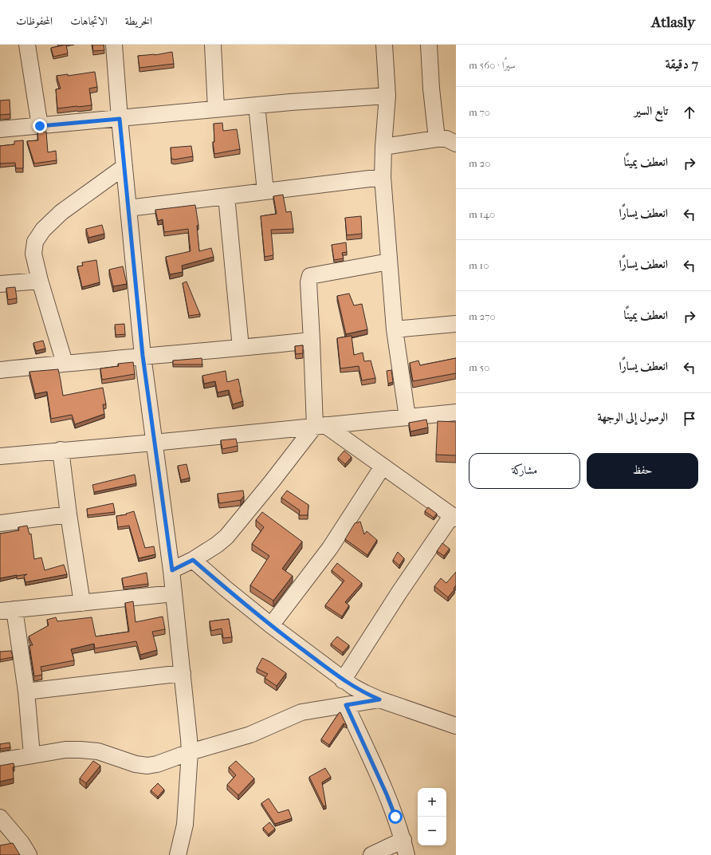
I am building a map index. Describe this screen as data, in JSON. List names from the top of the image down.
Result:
{
  "page": {
    "header": "Atlasly",
    "nav": ["الخريطة", "الاتجاهات", "المحفوظات"],
    "heading": ["7 دقيقة", "سيرًا · 560 m"],
    "list": [
      ["تابع السير", "70 m"],
      ["انعطف يمينًا", "20 m"],
      ["انعطف يسارًا", "140 m"],
      ["انعطف يسارًا", "10 m"],
      ["انعطف يمينًا", "270 m"],
      ["انعطف يسارًا", "50 m"],
      "الوصول إلى الوجهة"
    ],
    "buttons": ["حفظ", "مشاركة"],
    "map_buttons": ["+", "−"]
  }
}
